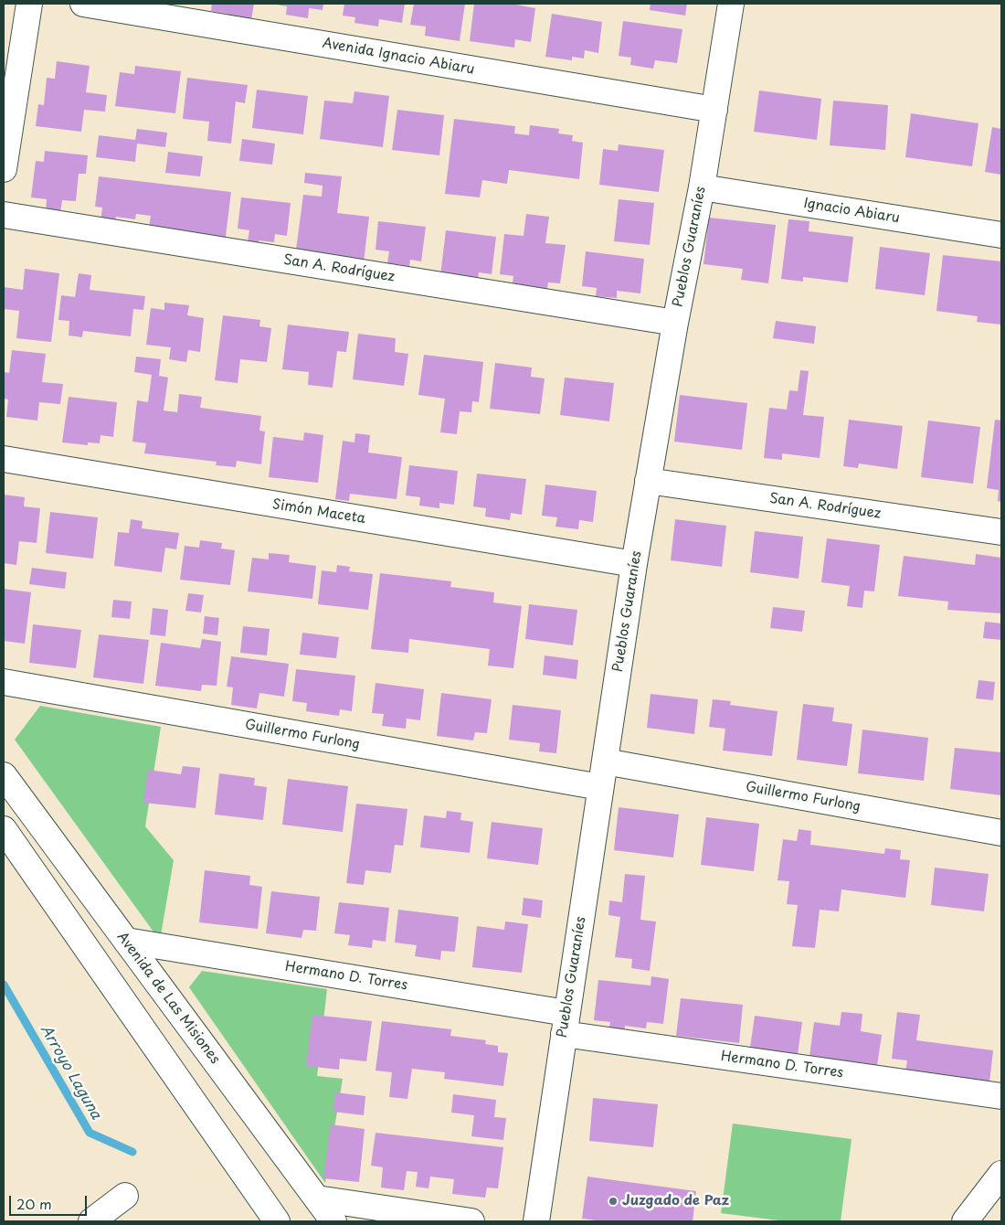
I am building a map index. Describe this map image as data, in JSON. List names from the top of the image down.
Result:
{
  "streets": {
    "street": [
      "Avenida Ignacio Abiaru",
      "Ignacio Abiaru",
      "Pueblos Guaraníes",
      "San A. Rodríguez",
      "Simón Maceta",
      "Guillermo Furlong",
      "Hermano D. Torres",
      "Avenida de Las Misiones"
    ]
  },
  "crossings": [
    ["Avenida Ignacio Abiaru", "Pueblos Guaraníes"],
    ["Ignacio Abiaru", "Pueblos Guaraníes"],
    ["Pueblos Guaraníes", "San A. Rodríguez"],
    ["Pueblos Guaraníes", "Simón Maceta"],
    ["Pueblos Guaraníes", "Guillermo Furlong"],
    ["Pueblos Guaraníes", "Hermano D. Torres"],
    ["Hermano D. Torres", "Avenida de Las Misiones"]
  ],
  "water": ["Arroyo Laguna"],
  "places": ["Juzgado de Paz"],
  "scale_bar": "20 m"
}
